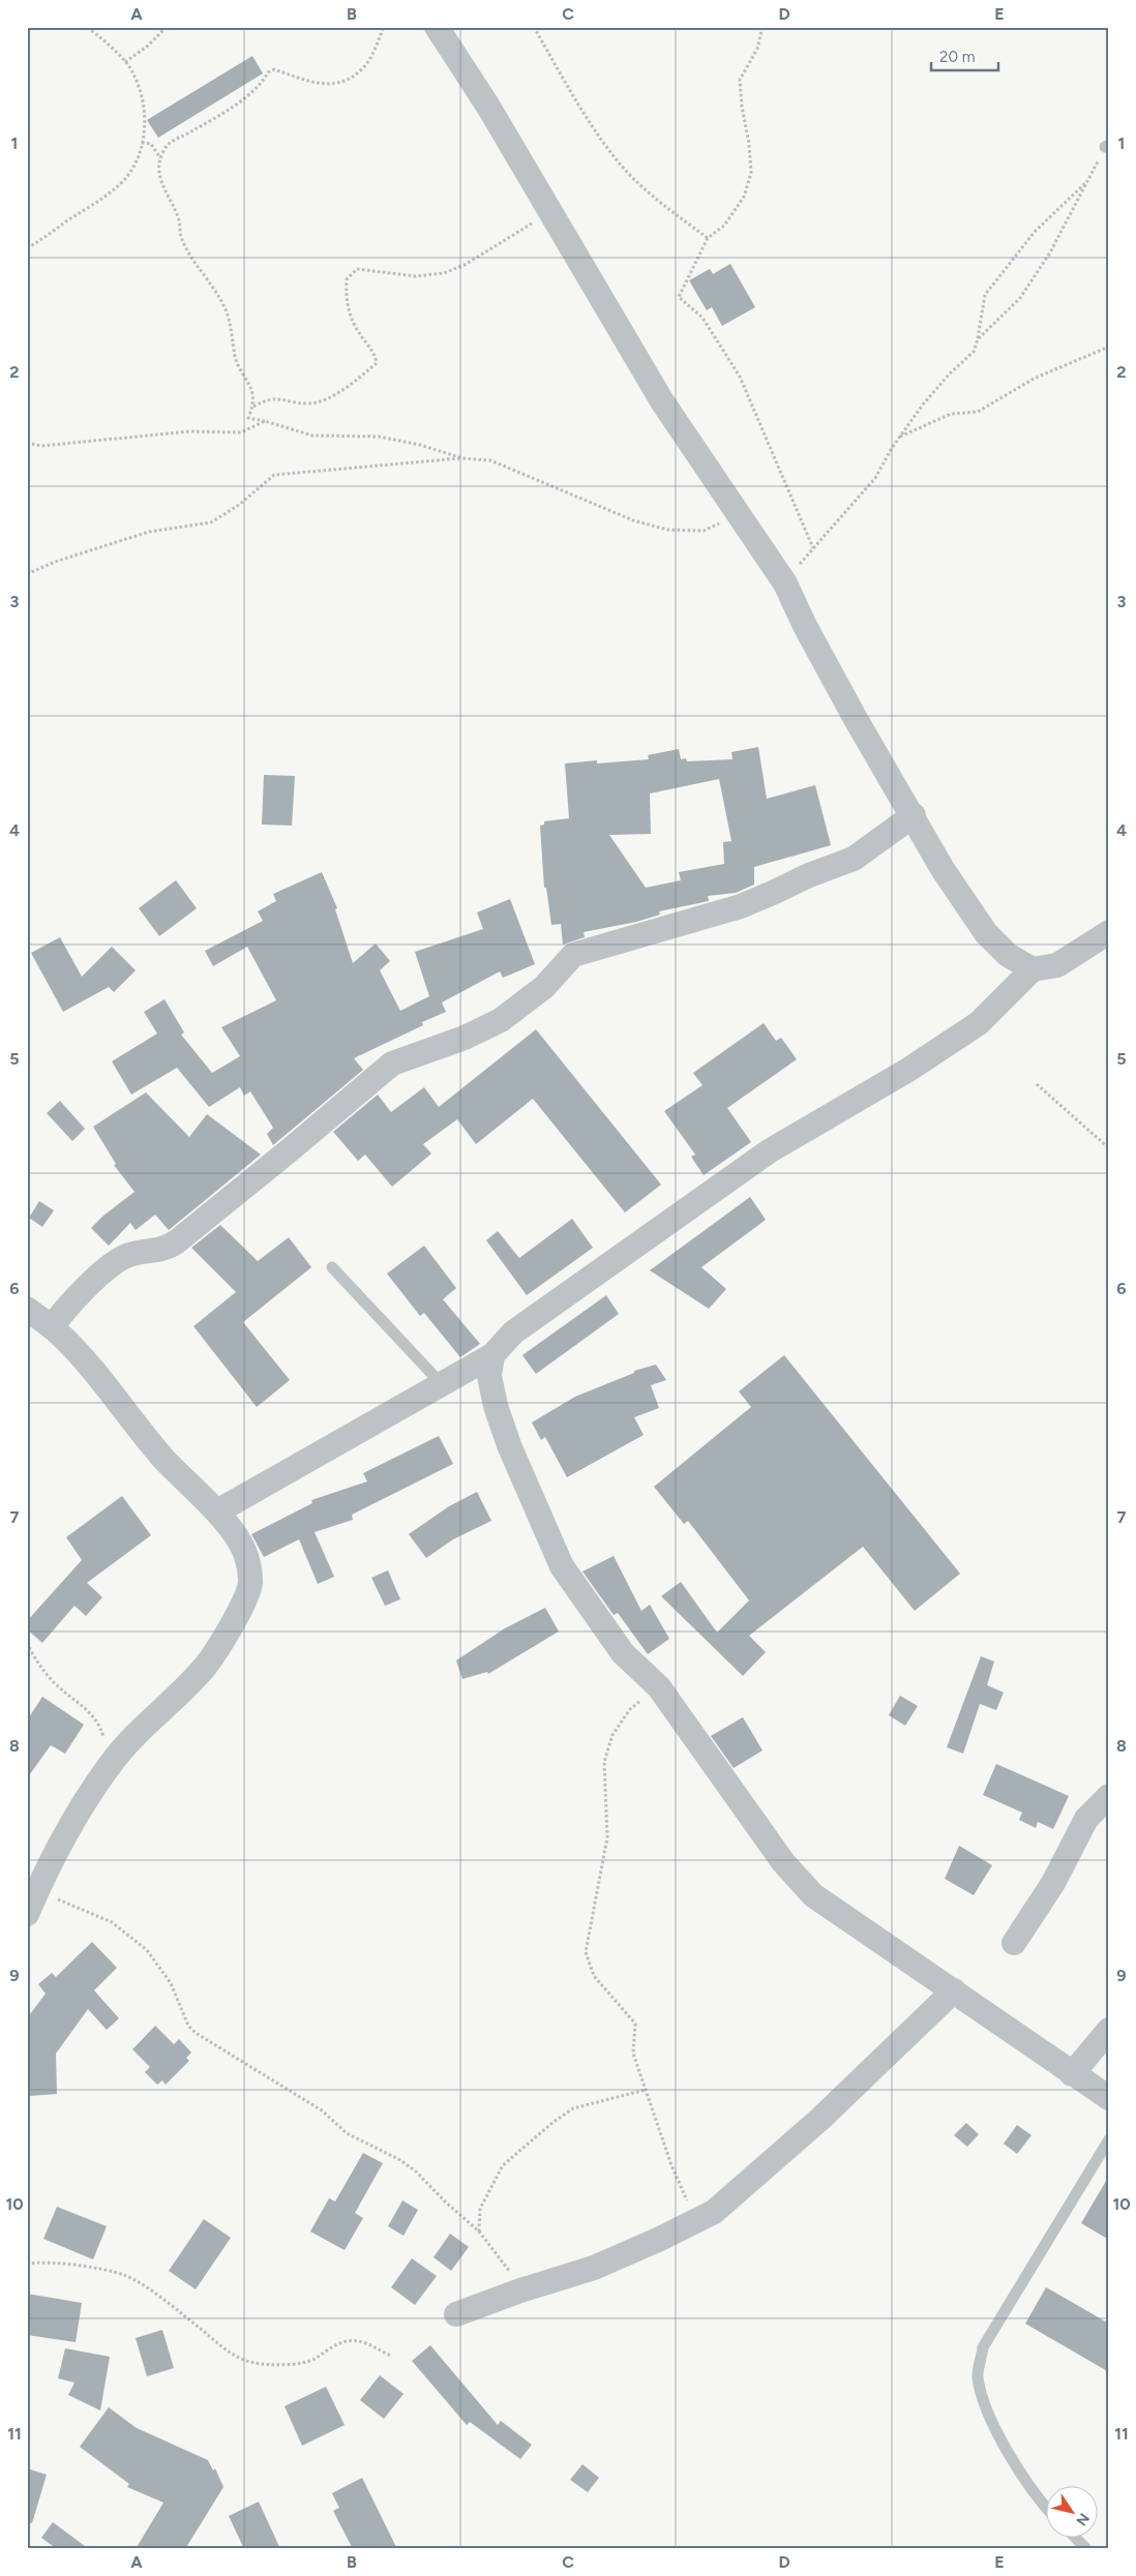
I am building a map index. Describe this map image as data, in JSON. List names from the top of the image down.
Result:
{
  "scale_bar": "20 m",
  "north": "bottom right",
  "grid": {
    "columns": [
      "A",
      "B",
      "C",
      "D",
      "E"
    ],
    "rows": [
      "1",
      "2",
      "3",
      "4",
      "5",
      "6",
      "7",
      "8",
      "9",
      "10",
      "11"
    ]
  }
}
